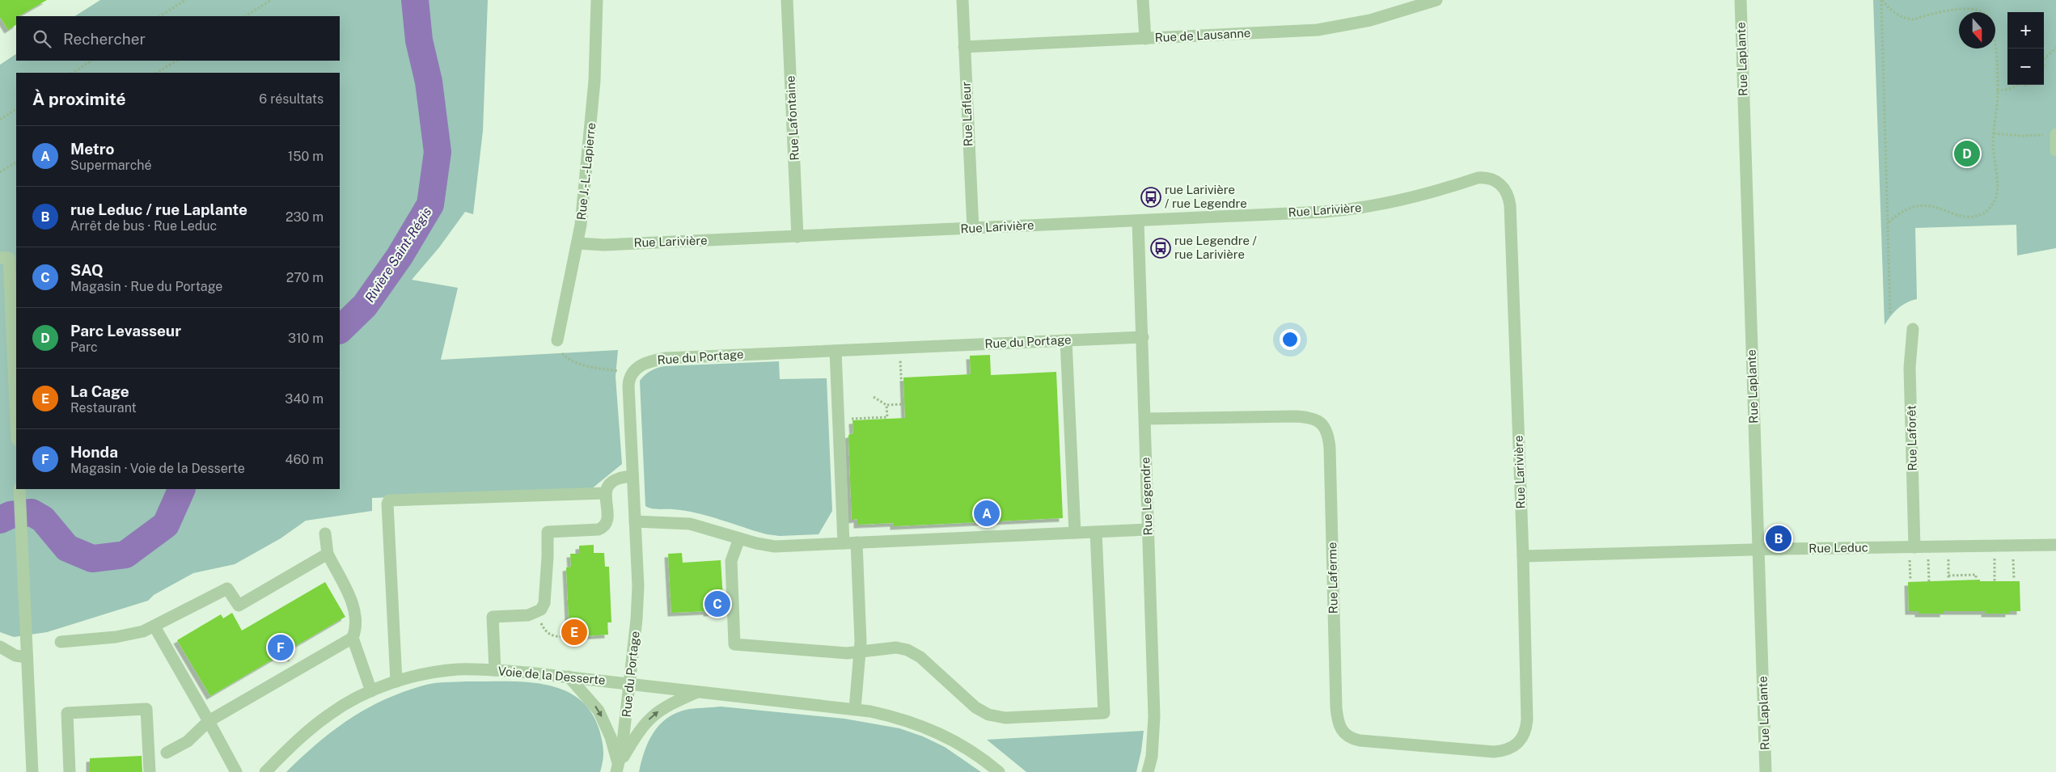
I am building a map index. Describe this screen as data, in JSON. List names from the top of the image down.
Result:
{
  "streets": {
    "street": [
      "Rue de Lausanne",
      "Rue Laplante",
      "Rue Lafleur",
      "Rue Lafontaine",
      "Rue J.-L.-Lapierre",
      "Rue Larivière",
      "Rue du Portage",
      "Rue Laforêt",
      "Rue Legendre",
      "Rue Leduc",
      "Rue Laferme",
      "Voie de la Desserte"
    ]
  },
  "crossings": [
    ["Rue de Lausanne", "Rue Lafleur"],
    ["Rue Laplante", "Rue Leduc"],
    ["Rue Lafleur", "Rue Larivière"],
    ["Rue Lafontaine", "Rue Larivière"],
    ["Rue J.-L.-Lapierre", "Rue Larivière"],
    ["Rue Larivière", "Rue Legendre"],
    ["Rue Larivière", "Rue Leduc"],
    ["Rue Larivière", "Rue Laferme"],
    ["Rue du Portage", "Rue Legendre"],
    ["Rue du Portage", "Voie de la Desserte"],
    ["Rue Laforêt", "Rue Leduc"],
    ["Rue Legendre", "Rue Laferme"]
  ],
  "water": ["Rivière Saint-Régis"],
  "places": {
    "bus stop": ["rue Larivière / rue Legendre", "rue Legendre / rue Larivière"]
  },
  "north": "bottom",
  "page": {
    "map_buttons": ["+", "−"],
    "search": "Rechercher",
    "heading": ["À proximité", "6 résultats"],
    "list": [
      {
        "mark": "A",
        "name": "Metro",
        "note": "Supermarché",
        "value": "150 m"
      },
      {
        "mark": "B",
        "name": "rue Leduc / rue Laplante",
        "note": "Arrêt de bus · Rue Leduc",
        "value": "230 m"
      },
      {
        "mark": "C",
        "name": "SAQ",
        "note": "Magasin · Rue du Portage",
        "value": "270 m"
      },
      {
        "mark": "D",
        "name": "Parc Levasseur",
        "note": "Parc",
        "value": "310 m"
      },
      {
        "mark": "E",
        "name": "La Cage",
        "note": "Restaurant",
        "value": "340 m"
      },
      {
        "mark": "F",
        "name": "Honda",
        "note": "Magasin · Voie de la Desserte",
        "value": "460 m"
      }
    ],
    "pins": [
      "D",
      "A",
      "B",
      "C",
      "E",
      "F"
    ]
  }
}
